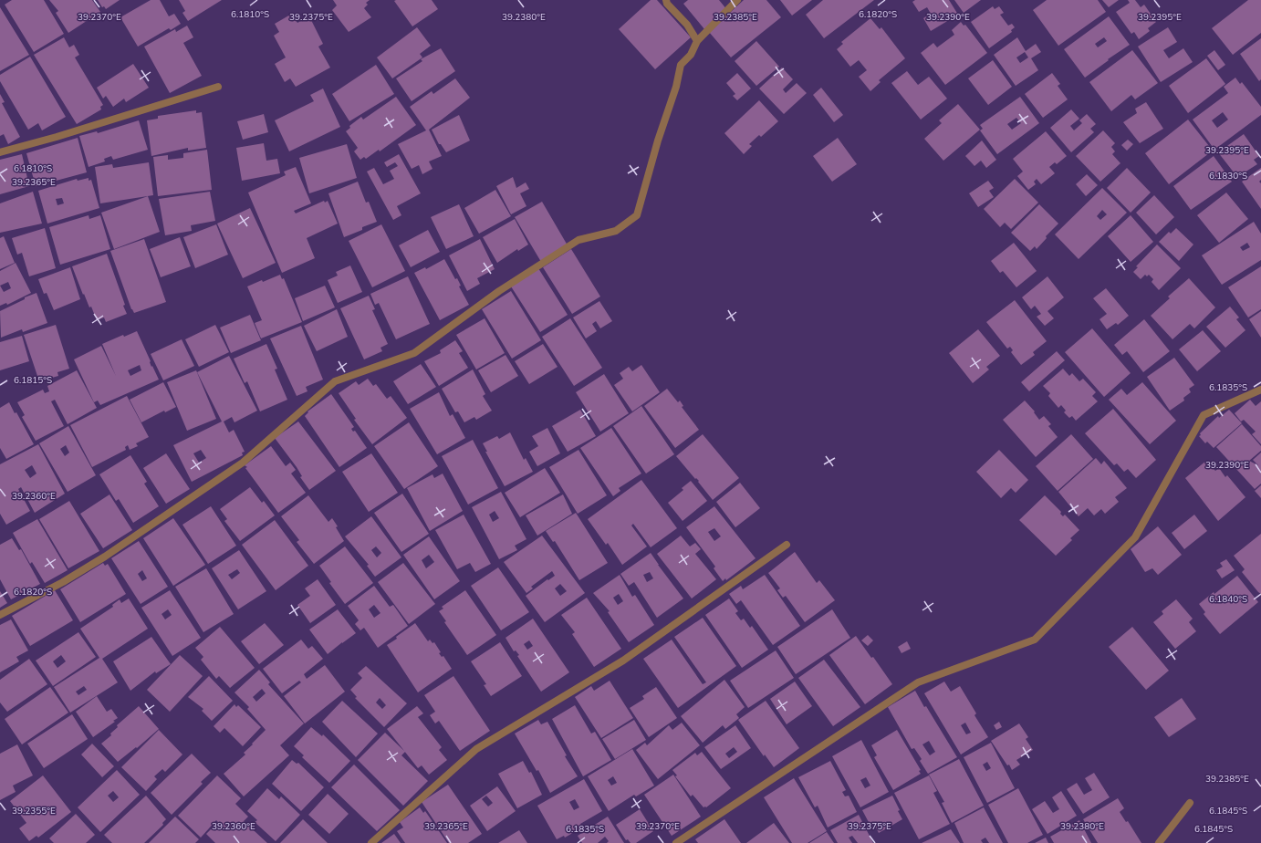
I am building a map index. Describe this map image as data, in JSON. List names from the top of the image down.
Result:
{
  "coordinates": [
    "6.1810°S",
    "6.1820°S",
    "39.2370°E",
    "39.2375°E",
    "39.2380°E",
    "39.2385°E",
    "39.2390°E",
    "39.2395°E",
    "6.1830°S",
    "39.2365°E",
    "6.1815°S",
    "6.1835°S",
    "39.2360°E",
    "6.1840°S",
    "39.2355°E",
    "6.1845°S"
  ]
}
